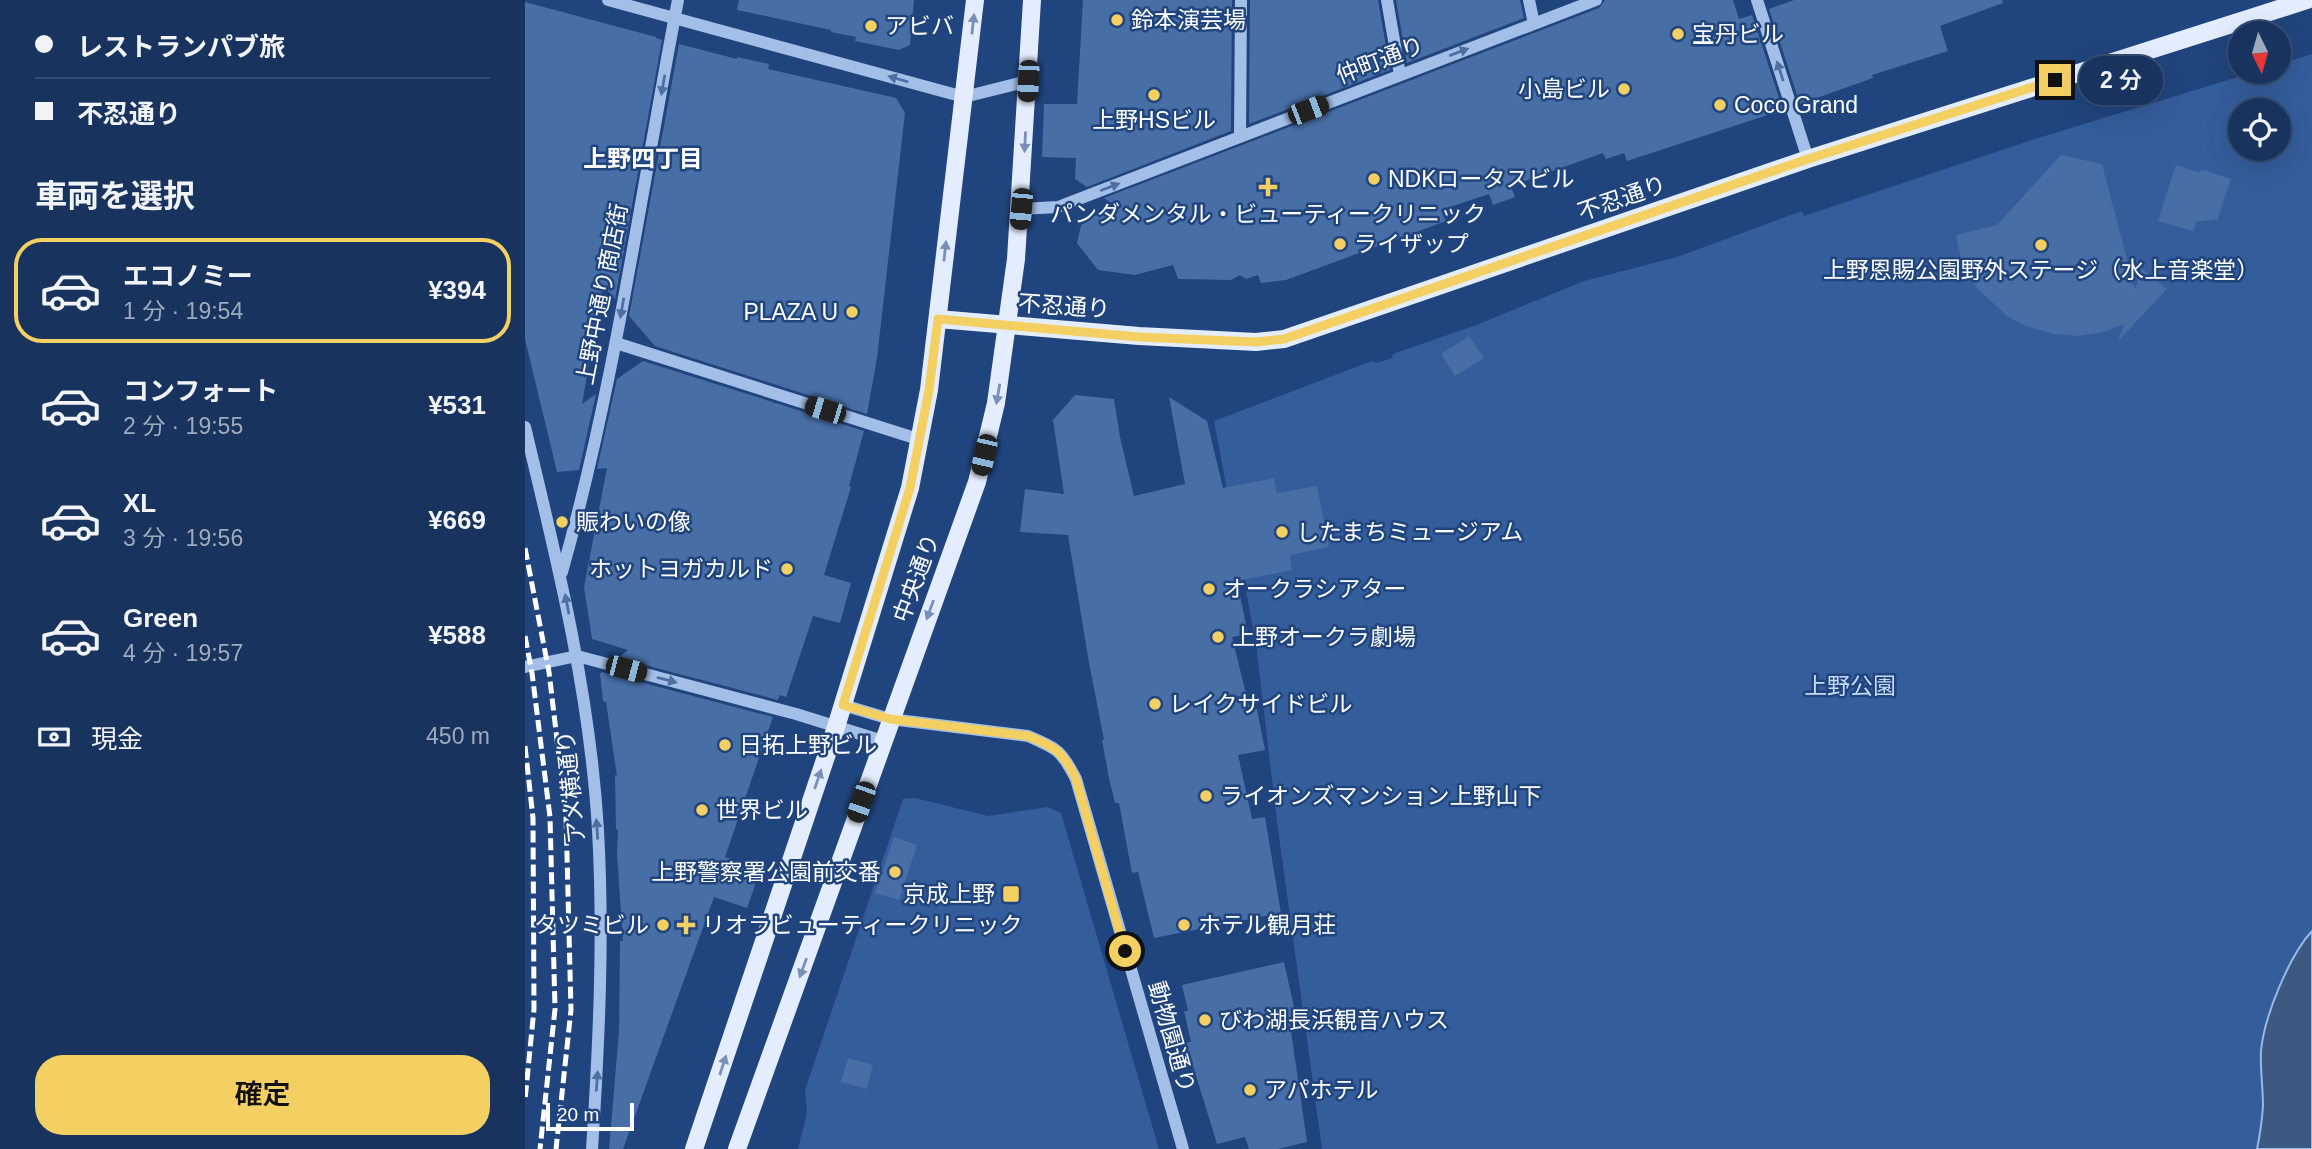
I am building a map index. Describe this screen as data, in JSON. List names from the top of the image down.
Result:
{
  "streets": {
    "main road": ["不忍通り", "中央通り"],
    "street": [
      "仲町通り",
      "上野中通り商店街",
      "アメ横通り",
      "動物園通り"
    ]
  },
  "crossings": [
    ["仲町通り", "中央通り"],
    ["不忍通り", "中央通り"],
    ["上野中通り商店街", "アメ横通り"],
    ["中央通り", "動物園通り"]
  ],
  "one_way": ["仲町通り", "上野中通り商店街", "アメ横通り"],
  "districts": ["上野四丁目"],
  "parks": ["上野公園"],
  "places": {
    "other": [
      "鈴本演芸場",
      "アビバ",
      "宝丹ビル",
      "小島ビル",
      "上野HSビル",
      "Coco Grand",
      "NDKロータスビル",
      "ライザップ",
      "上野恩賜公園野外ステージ（水上音楽堂）",
      "PLAZA U",
      "賑わいの像",
      "したまちミュージアム",
      "ホットヨガカルド",
      "オークラシアター",
      "上野オークラ劇場",
      "レイクサイドビル",
      "日拓上野ビル",
      "ライオンズマンション上野山下",
      "世界ビル",
      "上野警察署公園前交番",
      "タツミビル",
      "ホテル観月荘",
      "びわ湖長浜観音ハウス",
      "アパホテル"
    ],
    "health": ["パンダメンタル・ビューティークリニック", "リオラビューティークリニック"],
    "transit": ["京成上野"]
  },
  "scale_bar": "20 m",
  "north": "bottom",
  "page": {
    "banner": ["レストランパブ旅", "不忍通り"],
    "bubble": "2 分",
    "heading": "車両を選択",
    "list": [
      {
        "name": "エコノミー",
        "note": "1 分 · 19:54",
        "value": "¥394"
      },
      {
        "name": "コンフォート",
        "note": "2 分 · 19:55",
        "value": "¥531"
      },
      {
        "name": "XL",
        "note": "3 分 · 19:56",
        "value": "¥669"
      },
      {
        "name": "Green",
        "note": "4 分 · 19:57",
        "value": "¥588"
      }
    ],
    "pay": ["現金", "450 m"],
    "buttons": "確定",
    "scale": "20 m"
  }
}
